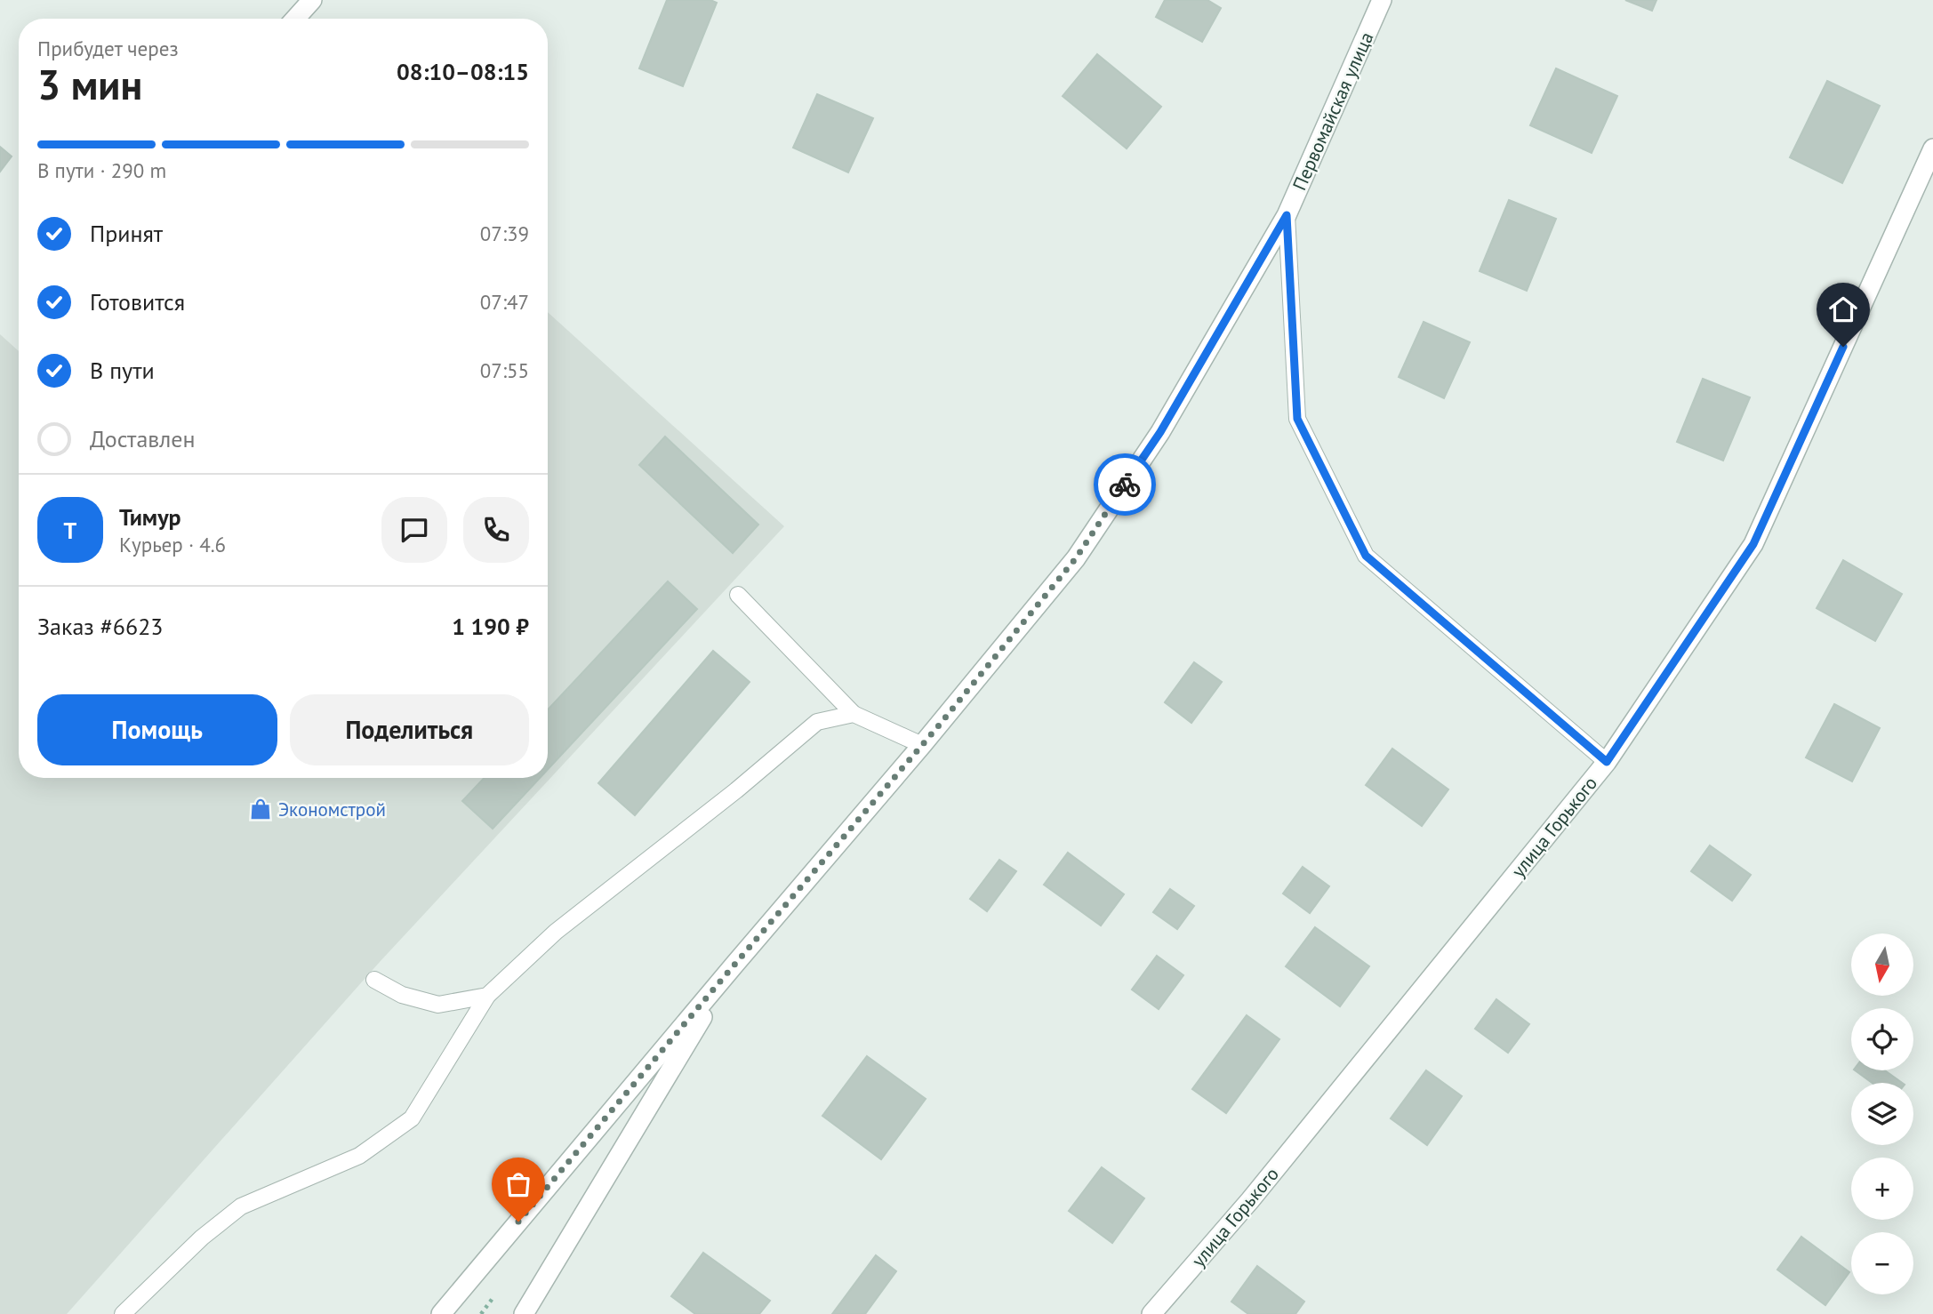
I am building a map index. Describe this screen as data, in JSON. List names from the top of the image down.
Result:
{
  "streets": {
    "street": ["Первомайская улица", "улица Горького"]
  },
  "places": {
    "shop": ["Экономстрой"]
  },
  "north": "bottom",
  "page": {
    "heading": ["3 мин", "Прибудет через", "08:10–08:15"],
    "panel": [
      "Тимур",
      "Курьер · 4.6",
      "Заказ #6623",
      "1 190 ₽"
    ],
    "bar": "В пути · 290 m",
    "list": [
      ["Принят", "07:39"],
      ["Готовится", "07:47"],
      ["В пути", "07:55"],
      "Доставлен"
    ],
    "round": "Т",
    "buttons": ["Помощь", "Поделиться"],
    "map_buttons": ["+", "−"]
  }
}
